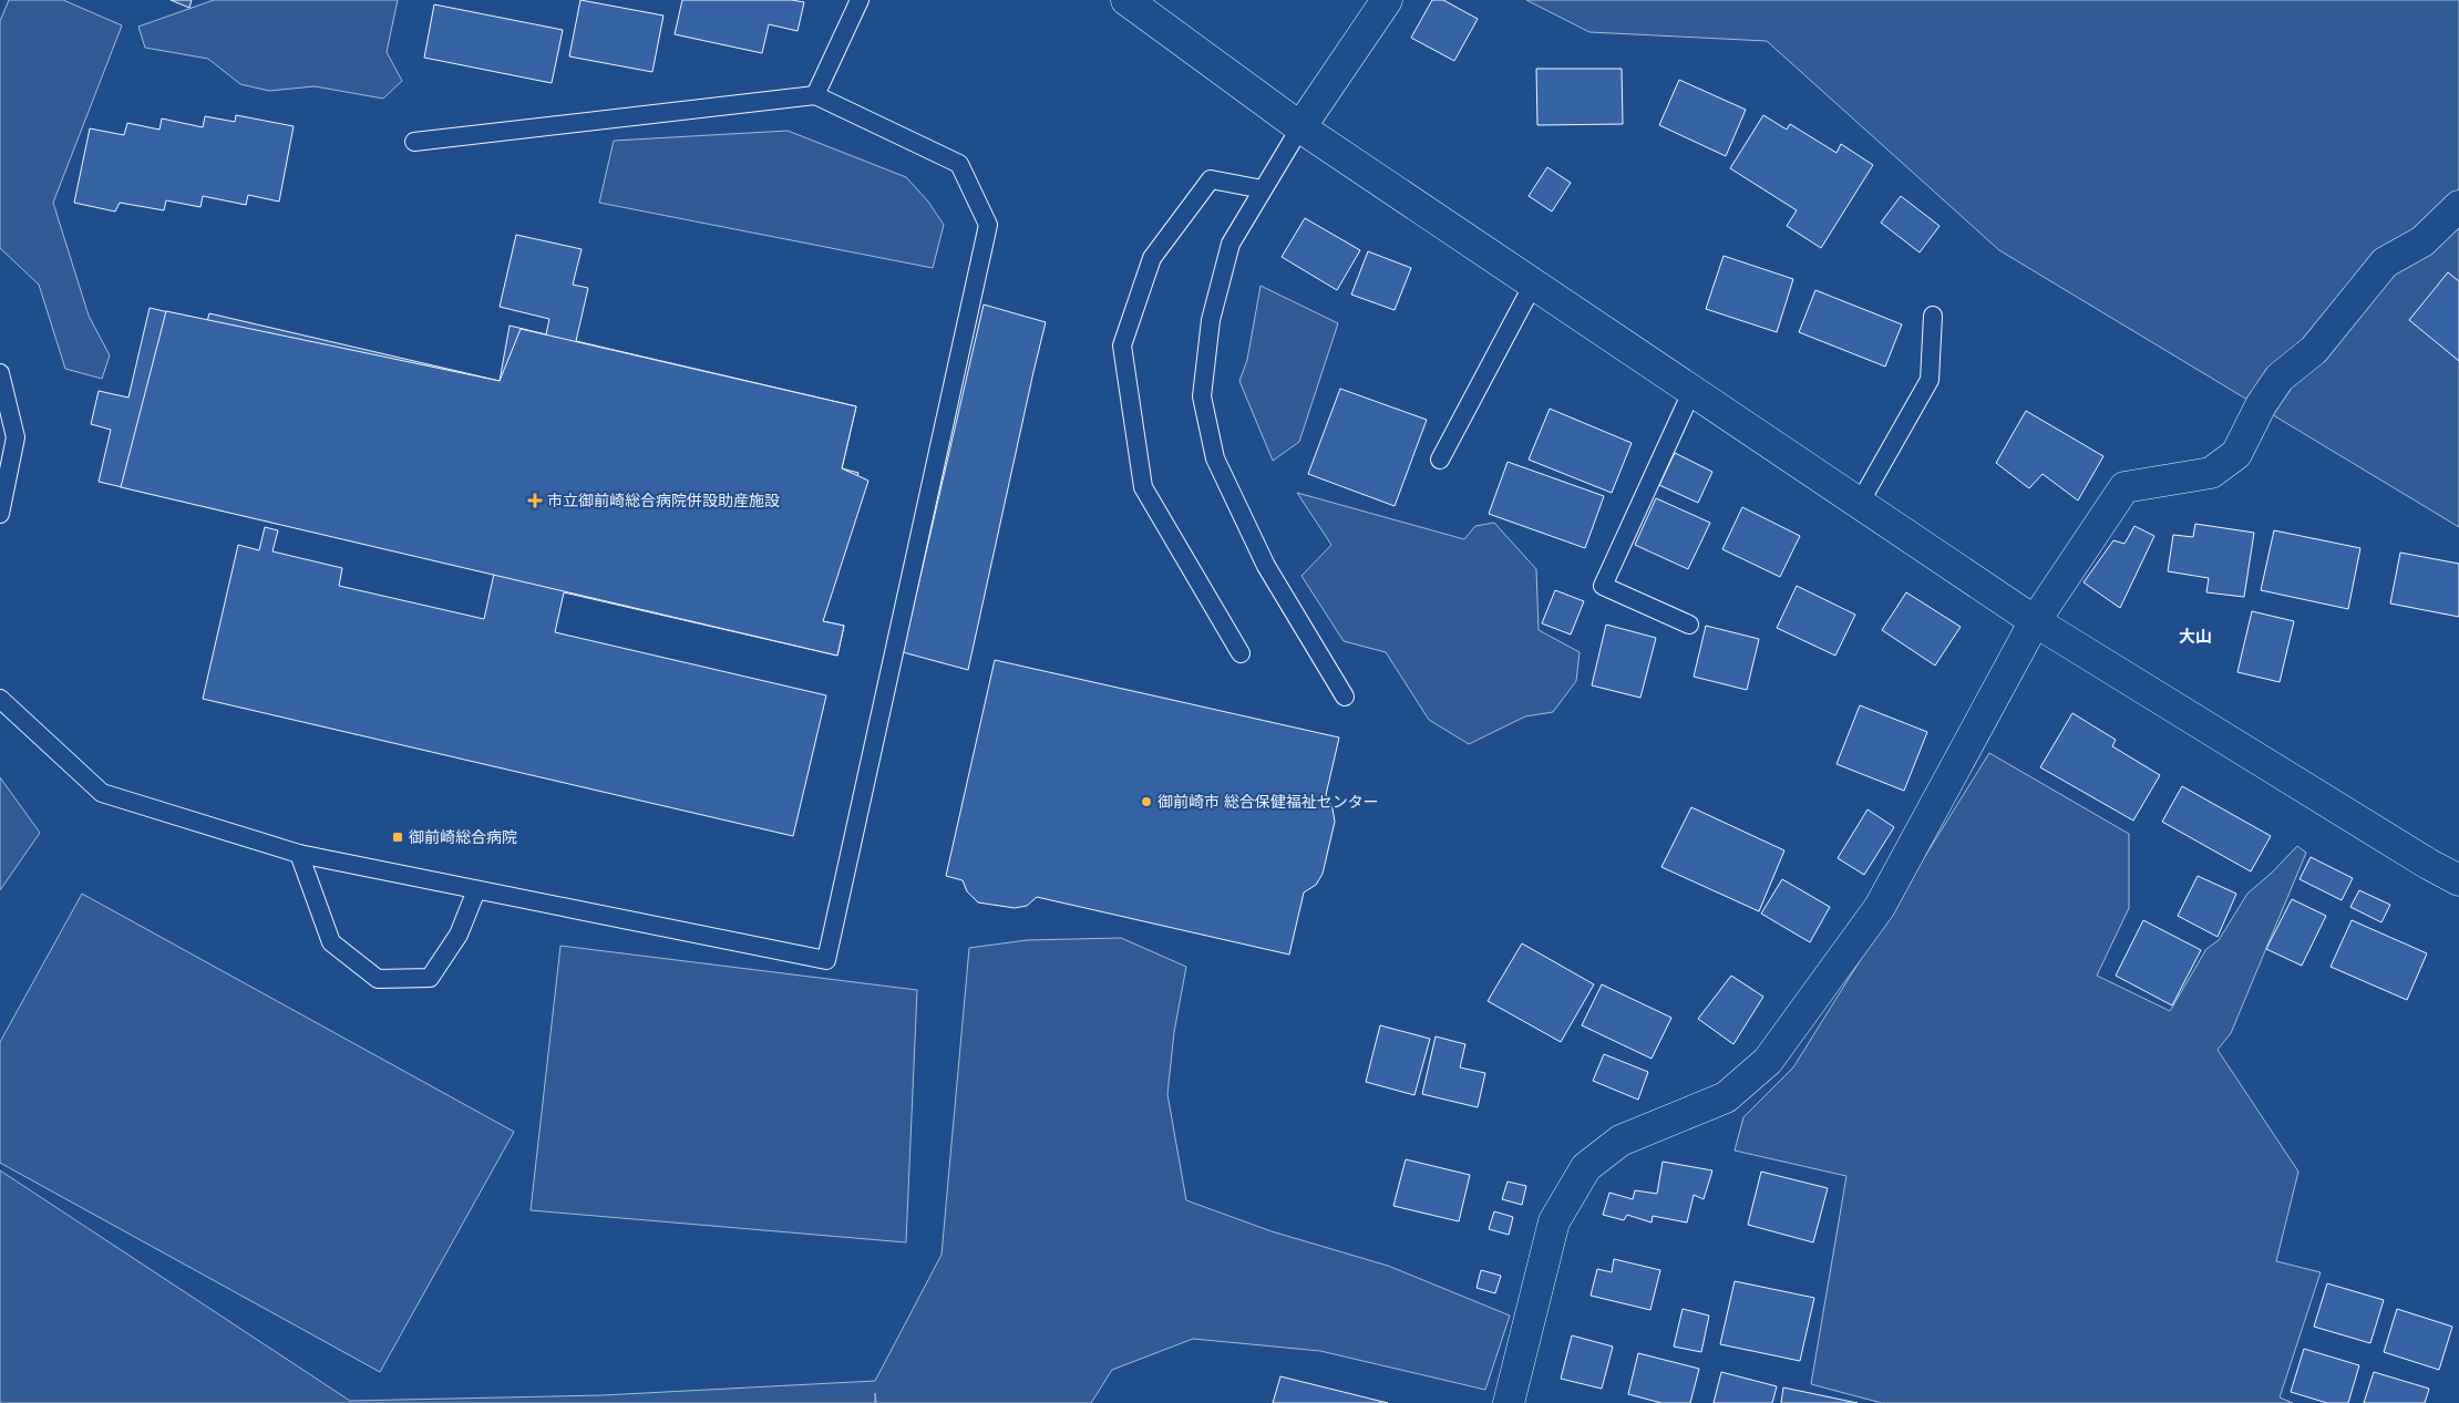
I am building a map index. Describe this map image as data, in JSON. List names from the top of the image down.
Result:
{
  "districts": ["大山"],
  "places": {
    "health": ["市立御前崎総合病院併設助産施設"],
    "other": ["御前崎市 総合保健福祉センター"],
    "transit": ["御前崎総合病院"]
  }
}
